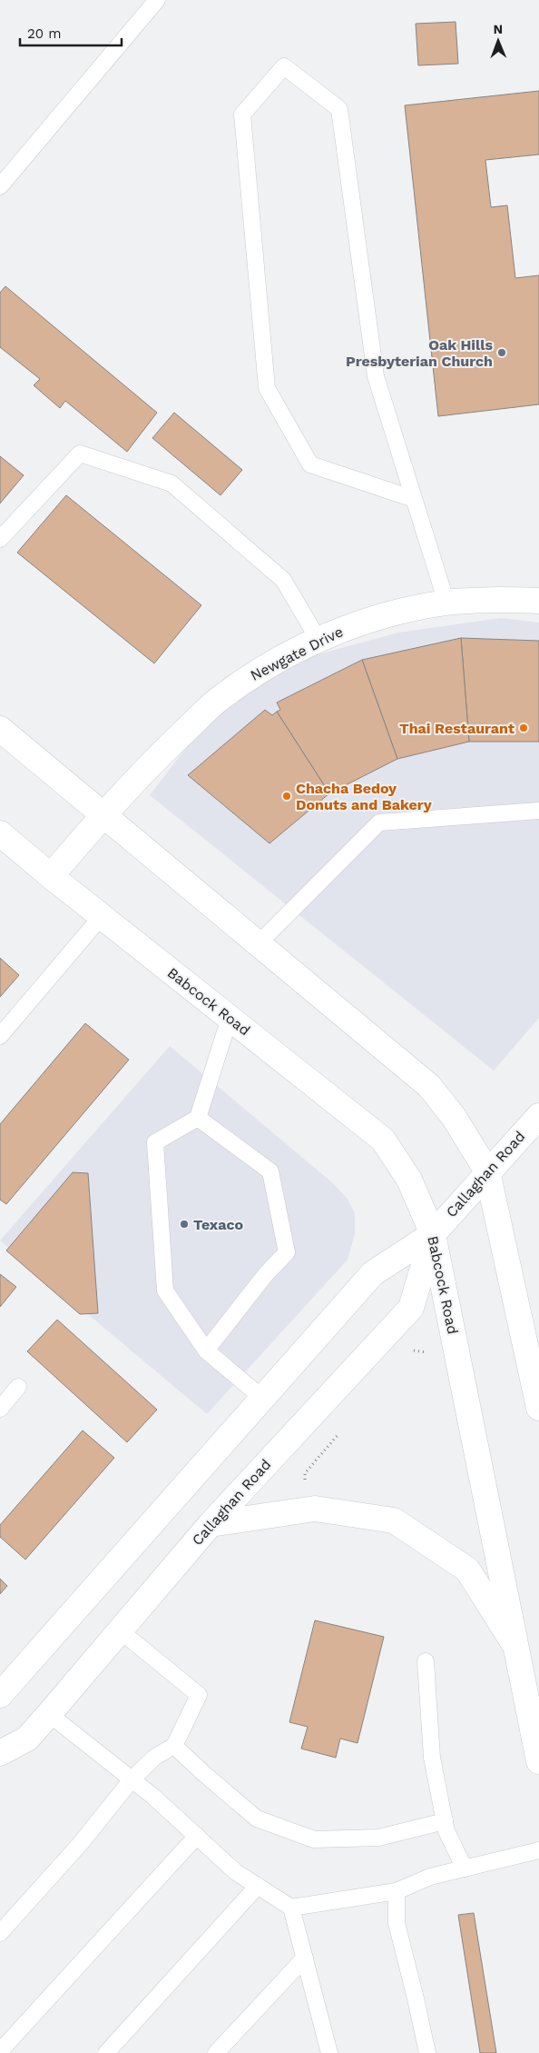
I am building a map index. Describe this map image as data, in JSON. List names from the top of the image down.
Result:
{
  "streets": {
    "main road": ["Newgate Drive", "Babcock Road", "Callaghan Road"]
  },
  "crossings": [
    ["Newgate Drive", "Babcock Road"],
    ["Babcock Road", "Callaghan Road"]
  ],
  "places": [
    "Oak Hills Presbyterian Church",
    "Thai Restaurant",
    "Chacha Bedoy Donuts and Bakery",
    "Texaco"
  ],
  "scale_bar": "20 m",
  "north": "top"
}
